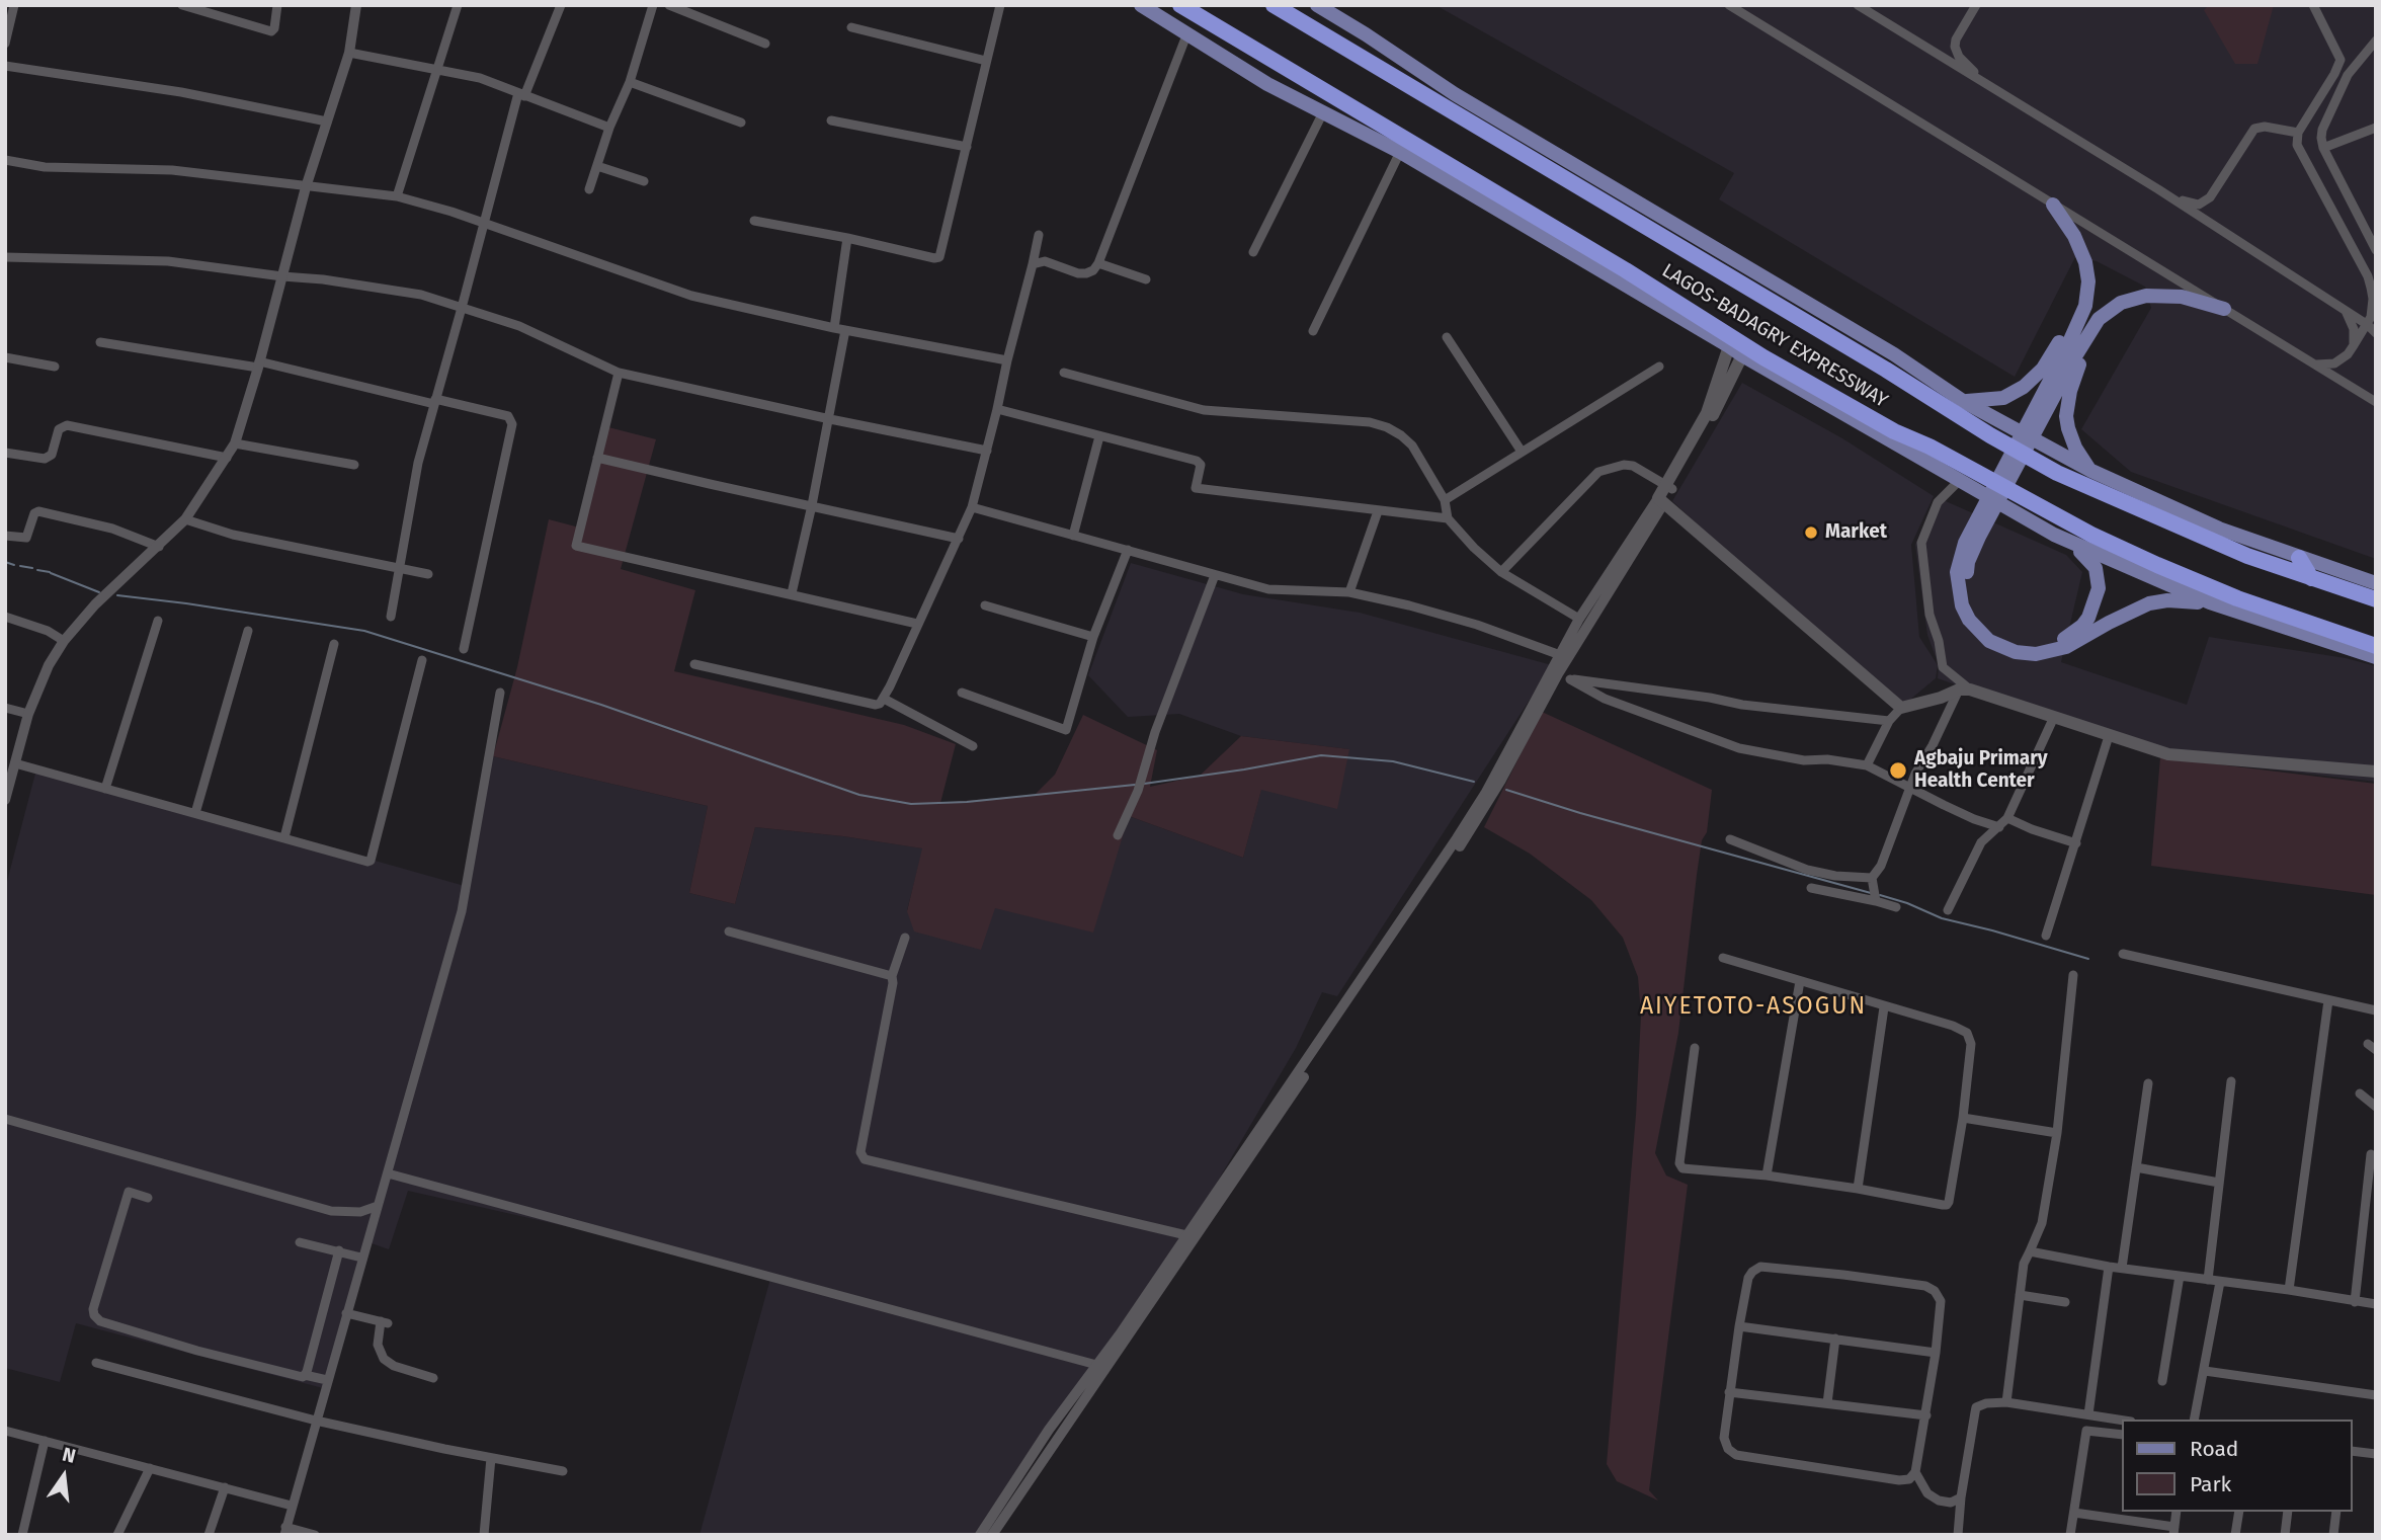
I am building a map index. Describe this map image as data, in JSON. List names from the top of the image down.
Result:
{
  "streets": {
    "highway": ["LAGOS-BADAGRY EXPRESSWAY"]
  },
  "districts": ["AIYETOTO-ASOGUN"],
  "places": ["Market", "Agbaju Primary Health Center"],
  "legend": ["Road", "Park"],
  "north": "top"
}
